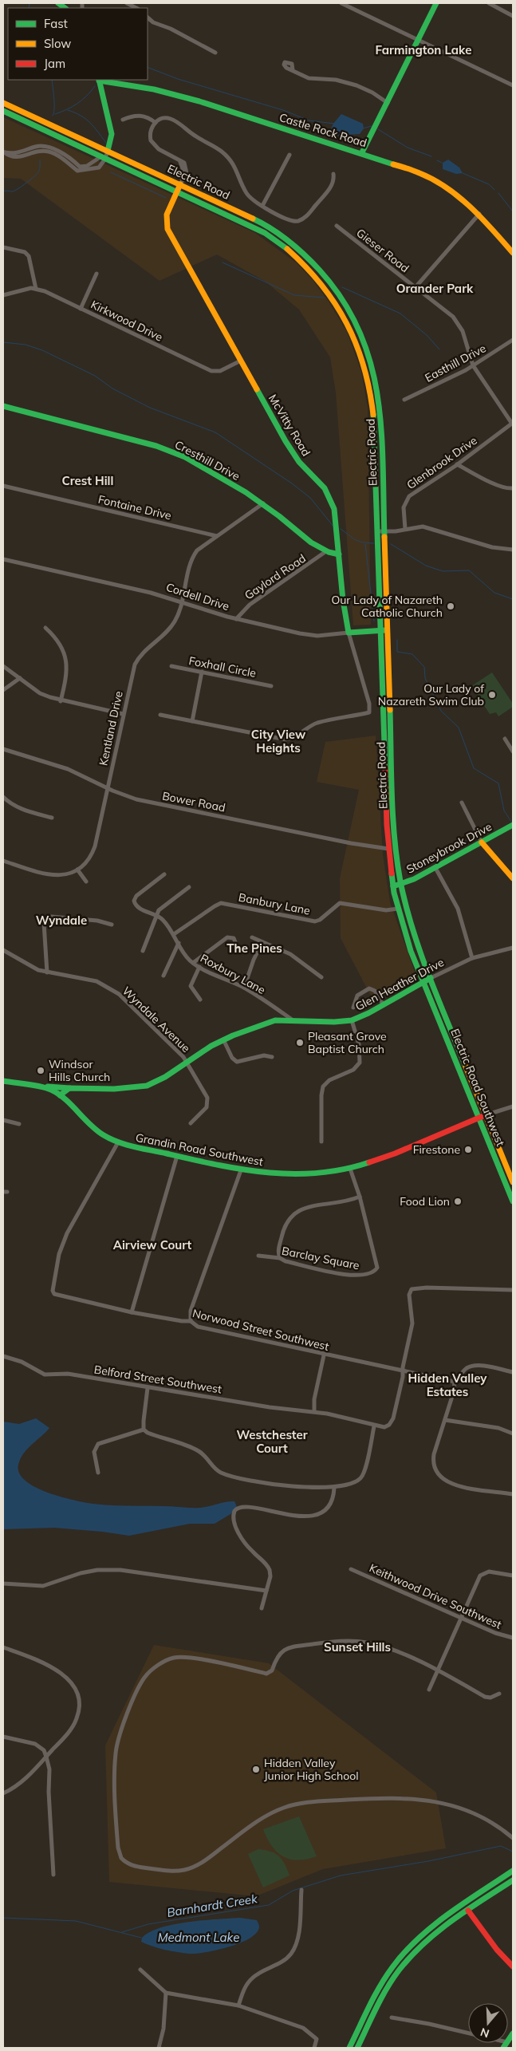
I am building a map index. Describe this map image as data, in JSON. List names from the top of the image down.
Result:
{
  "streets": {
    "main road": [
      "Castle Rock Road",
      "Electric Road",
      "McVitty Road",
      "Cresthill Drive",
      "Cordell Drive",
      "Stoneybrook Drive",
      "Glen Heather Drive",
      "Electric Road Southwest",
      "Grandin Road Southwest"
    ],
    "street": [
      "Gieser Road",
      "Kirkwood Drive",
      "Easthill Drive",
      "Glenbrook Drive",
      "Fontaine Drive",
      "Gaylord Road",
      "Foxhall Circle",
      "Kentland Drive",
      "Bower Road",
      "Banbury Lane",
      "Roxbury Lane",
      "Wyndale Avenue",
      "Barclay Square",
      "Norwood Street Southwest",
      "Belford Street Southwest",
      "Keithwood Drive Southwest"
    ]
  },
  "crossings": [
    ["Electric Road", "McVitty Road"],
    ["Electric Road", "Cordell Drive"],
    ["Electric Road", "Bower Road"],
    ["Electric Road", "Stoneybrook Drive"],
    ["Electric Road", "Banbury Lane"],
    ["Electric Road", "Glen Heather Drive"],
    ["Electric Road", "Electric Road Southwest"],
    ["Gieser Road", "Easthill Drive"],
    ["Gieser Road", "Glenbrook Drive"],
    ["Kirkwood Drive", "McVitty Road"],
    ["McVitty Road", "Cresthill Drive"],
    ["McVitty Road", "Cordell Drive"],
    ["Cresthill Drive", "Gaylord Road"],
    ["Cresthill Drive", "Kentland Drive"],
    ["Fontaine Drive", "Kentland Drive"],
    ["Gaylord Road", "Cordell Drive"],
    ["Cordell Drive", "Kentland Drive"],
    ["Kentland Drive", "Bower Road"],
    ["Banbury Lane", "Roxbury Lane"],
    ["Roxbury Lane", "Glen Heather Drive"],
    ["Glen Heather Drive", "Wyndale Avenue"],
    ["Glen Heather Drive", "Electric Road Southwest"],
    ["Glen Heather Drive", "Grandin Road Southwest"],
    ["Electric Road Southwest", "Grandin Road Southwest"],
    ["Grandin Road Southwest", "Norwood Street Southwest"]
  ],
  "districts": [
    "Farmington Lake",
    "Orander Park",
    "Crest Hill",
    "City View Heights",
    "Wyndale",
    "The Pines",
    "Airview Court",
    "Hidden Valley Estates",
    "Westchester Court",
    "Sunset Hills"
  ],
  "water": ["Barnhardt Creek", "Medmont Lake"],
  "places": [
    "Our Lady of Nazareth Catholic Church",
    "Our Lady of Nazareth Swim Club",
    "Pleasant Grove Baptist Church",
    "Windsor Hills Church",
    "Firestone",
    "Food Lion",
    "Hidden Valley Junior High School"
  ],
  "legend": ["Fast", "Slow", "Jam"],
  "north": "bottom"
}
